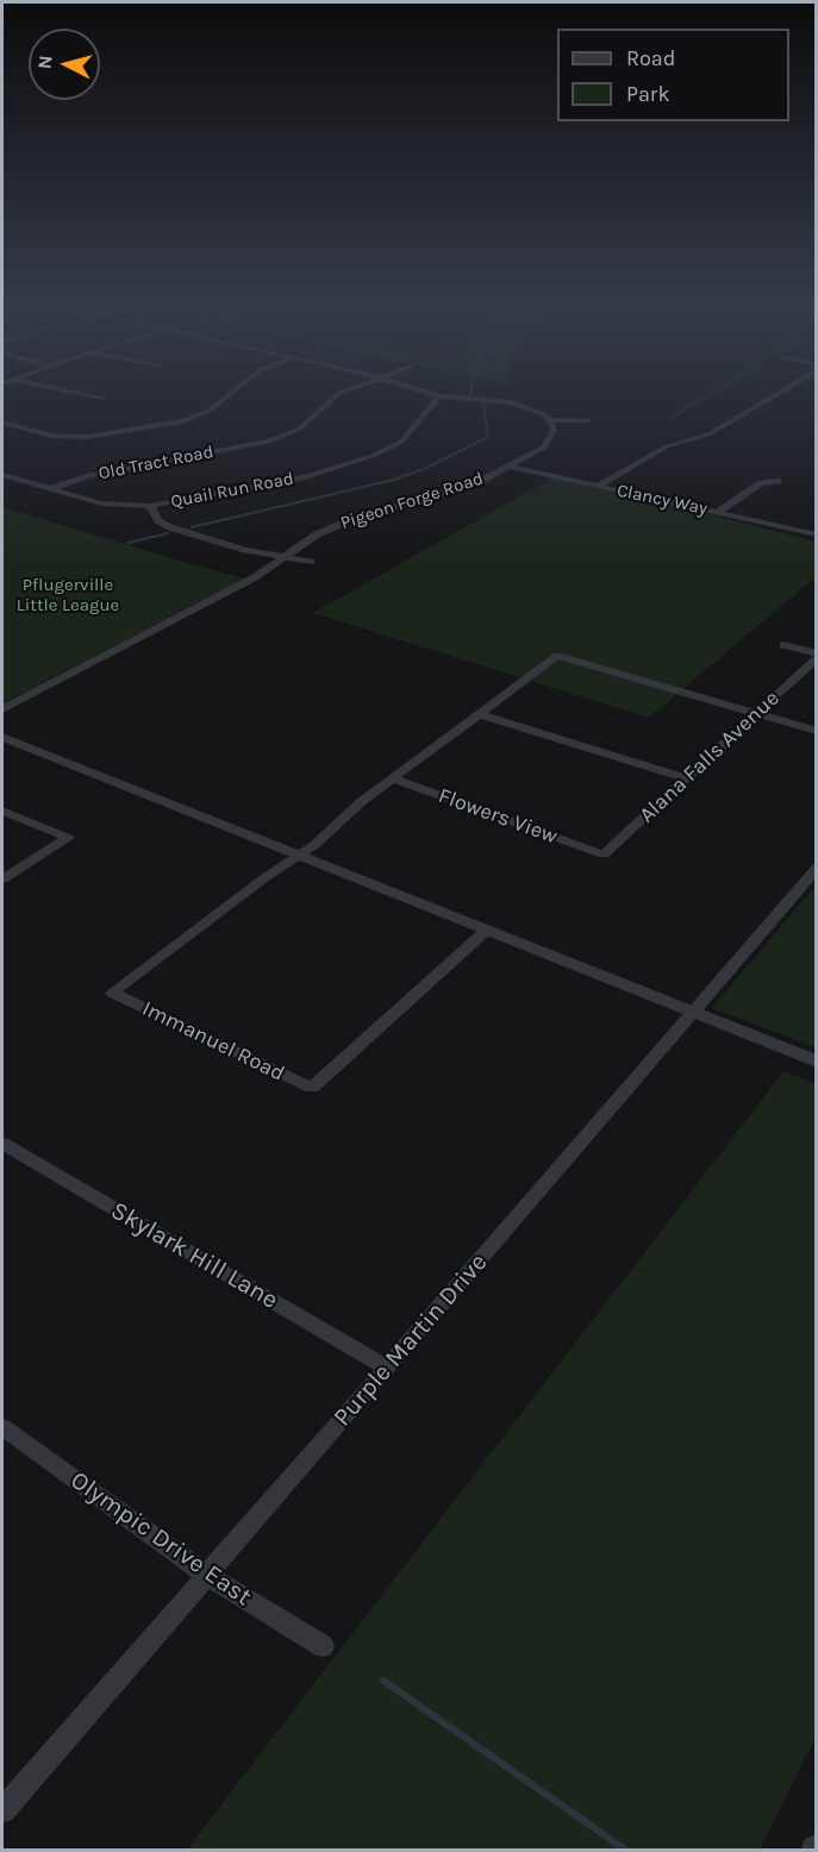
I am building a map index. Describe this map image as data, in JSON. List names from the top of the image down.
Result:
{
  "streets": {
    "street": [
      "Old Tract Road",
      "Quail Run Road",
      "Clancy Way",
      "Pigeon Forge Road",
      "Alana Falls Avenue",
      "Flowers View",
      "Immanuel Road",
      "Skylark Hill Lane",
      "Purple Martin Drive",
      "Olympic Drive East"
    ]
  },
  "crossings": [
    ["Old Tract Road", "Quail Run Road"],
    ["Clancy Way", "Pigeon Forge Road"],
    ["Alana Falls Avenue", "Flowers View"],
    ["Skylark Hill Lane", "Purple Martin Drive"],
    ["Purple Martin Drive", "Olympic Drive East"]
  ],
  "parks": ["Pflugerville Little League"],
  "legend": ["Road", "Park"],
  "north": "left"
}
